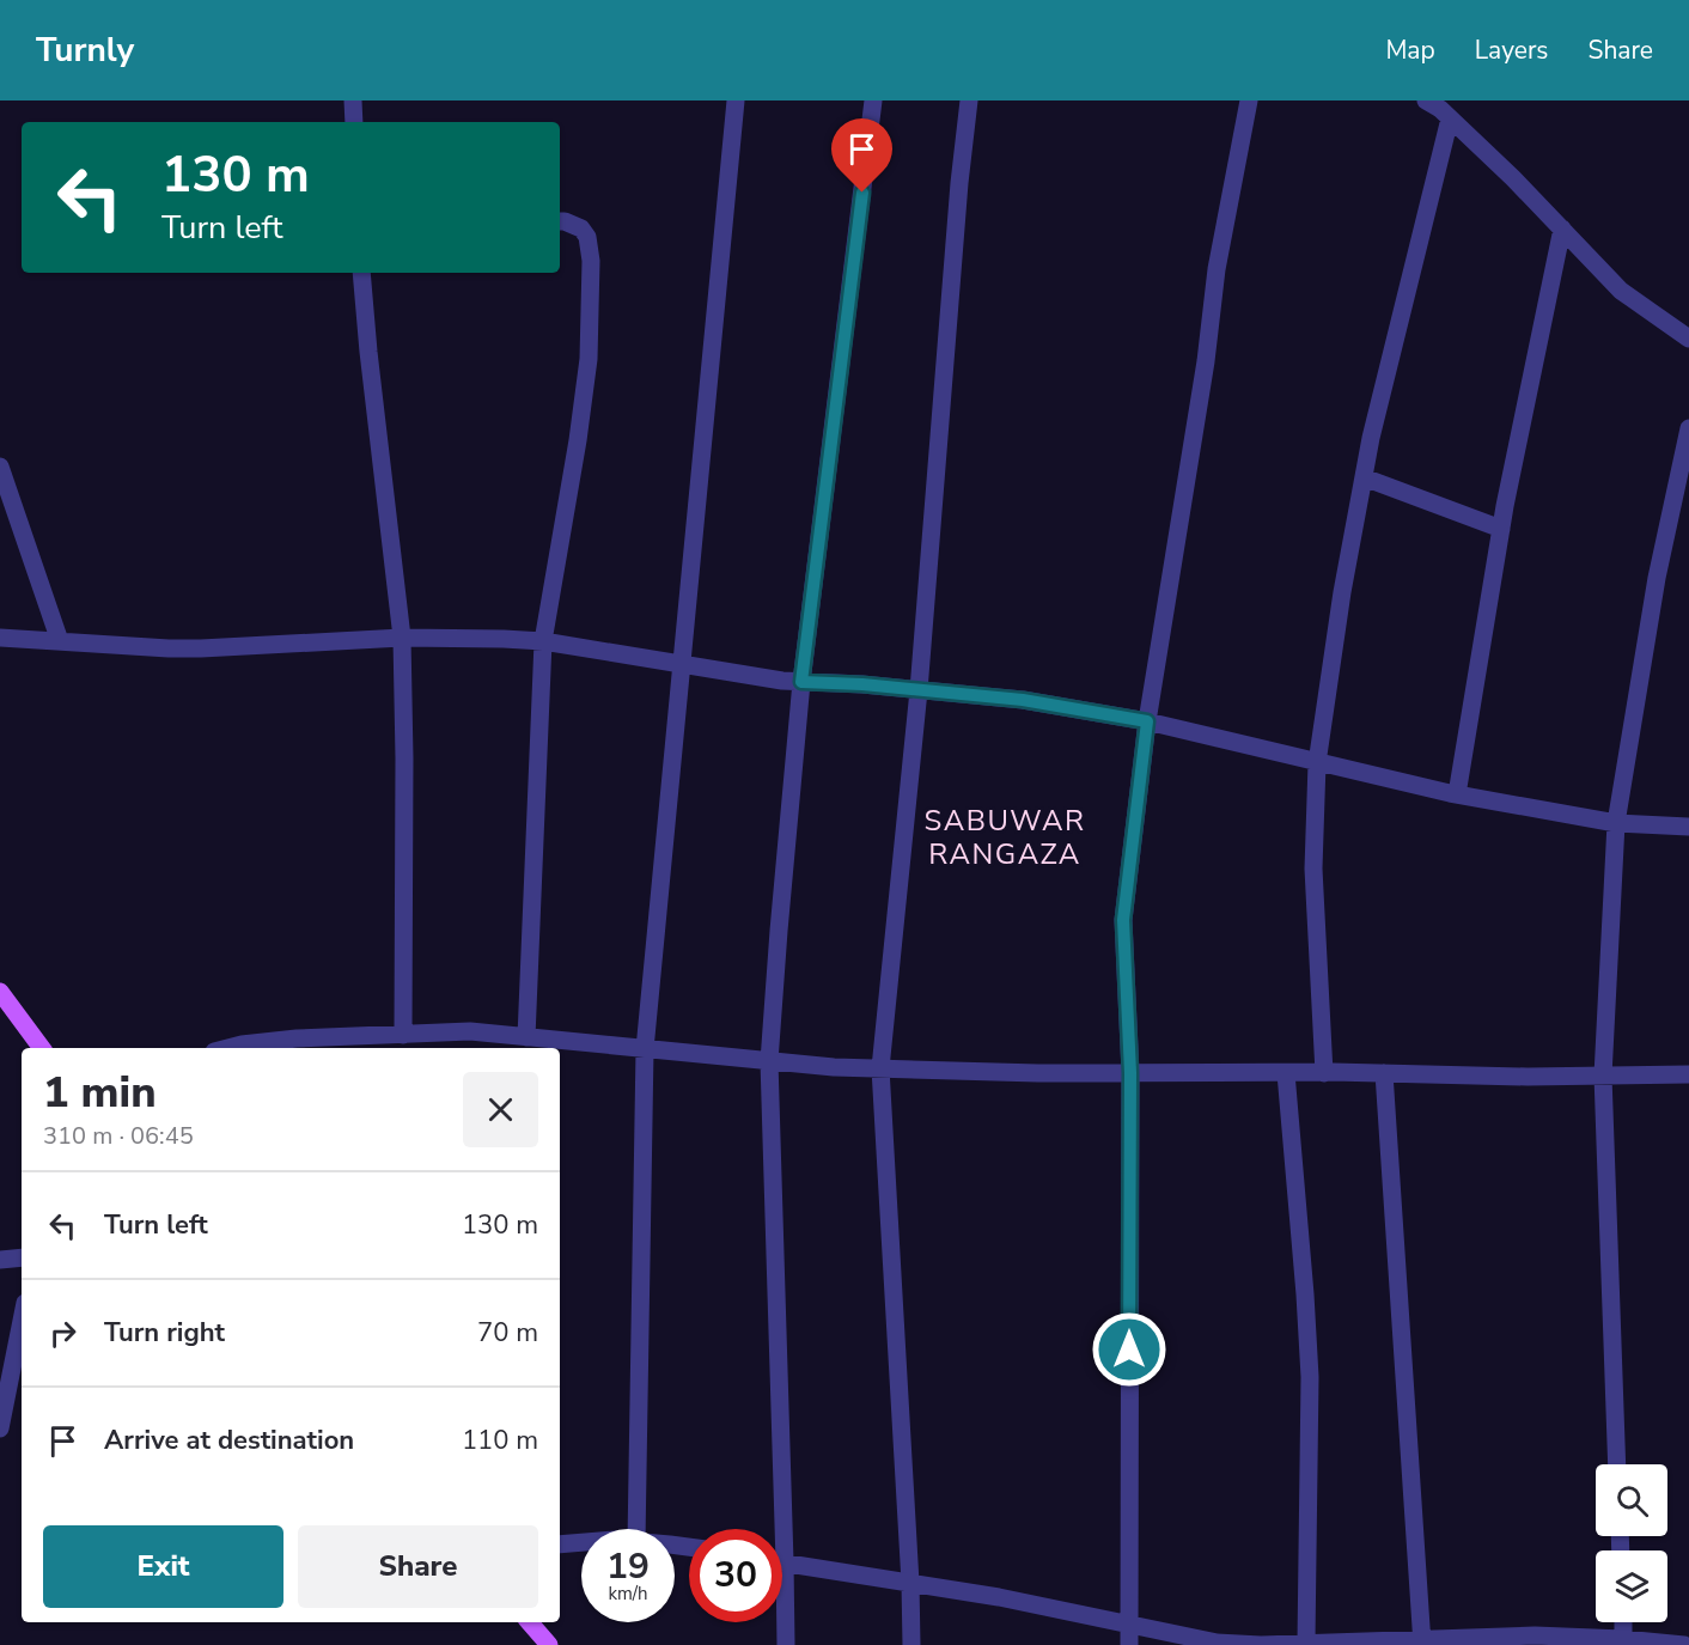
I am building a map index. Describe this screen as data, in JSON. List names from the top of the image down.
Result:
{
  "districts": ["SABUWAR RANGAZA"],
  "page": {
    "header": "Turnly",
    "nav": ["Map", "Layers", "Share"],
    "turn": ["130 m", "Turn left"],
    "heading": ["1 min", "310 m · 06:45"],
    "list": [
      {
        "name": "Turn left",
        "value": "130 m"
      },
      {
        "name": "Turn right",
        "value": "70 m"
      },
      {
        "name": "Arrive at destination",
        "value": "110 m"
      }
    ],
    "buttons": ["Exit", "Share"],
    "speed": "19 km/h",
    "limit": "30"
  }
}
